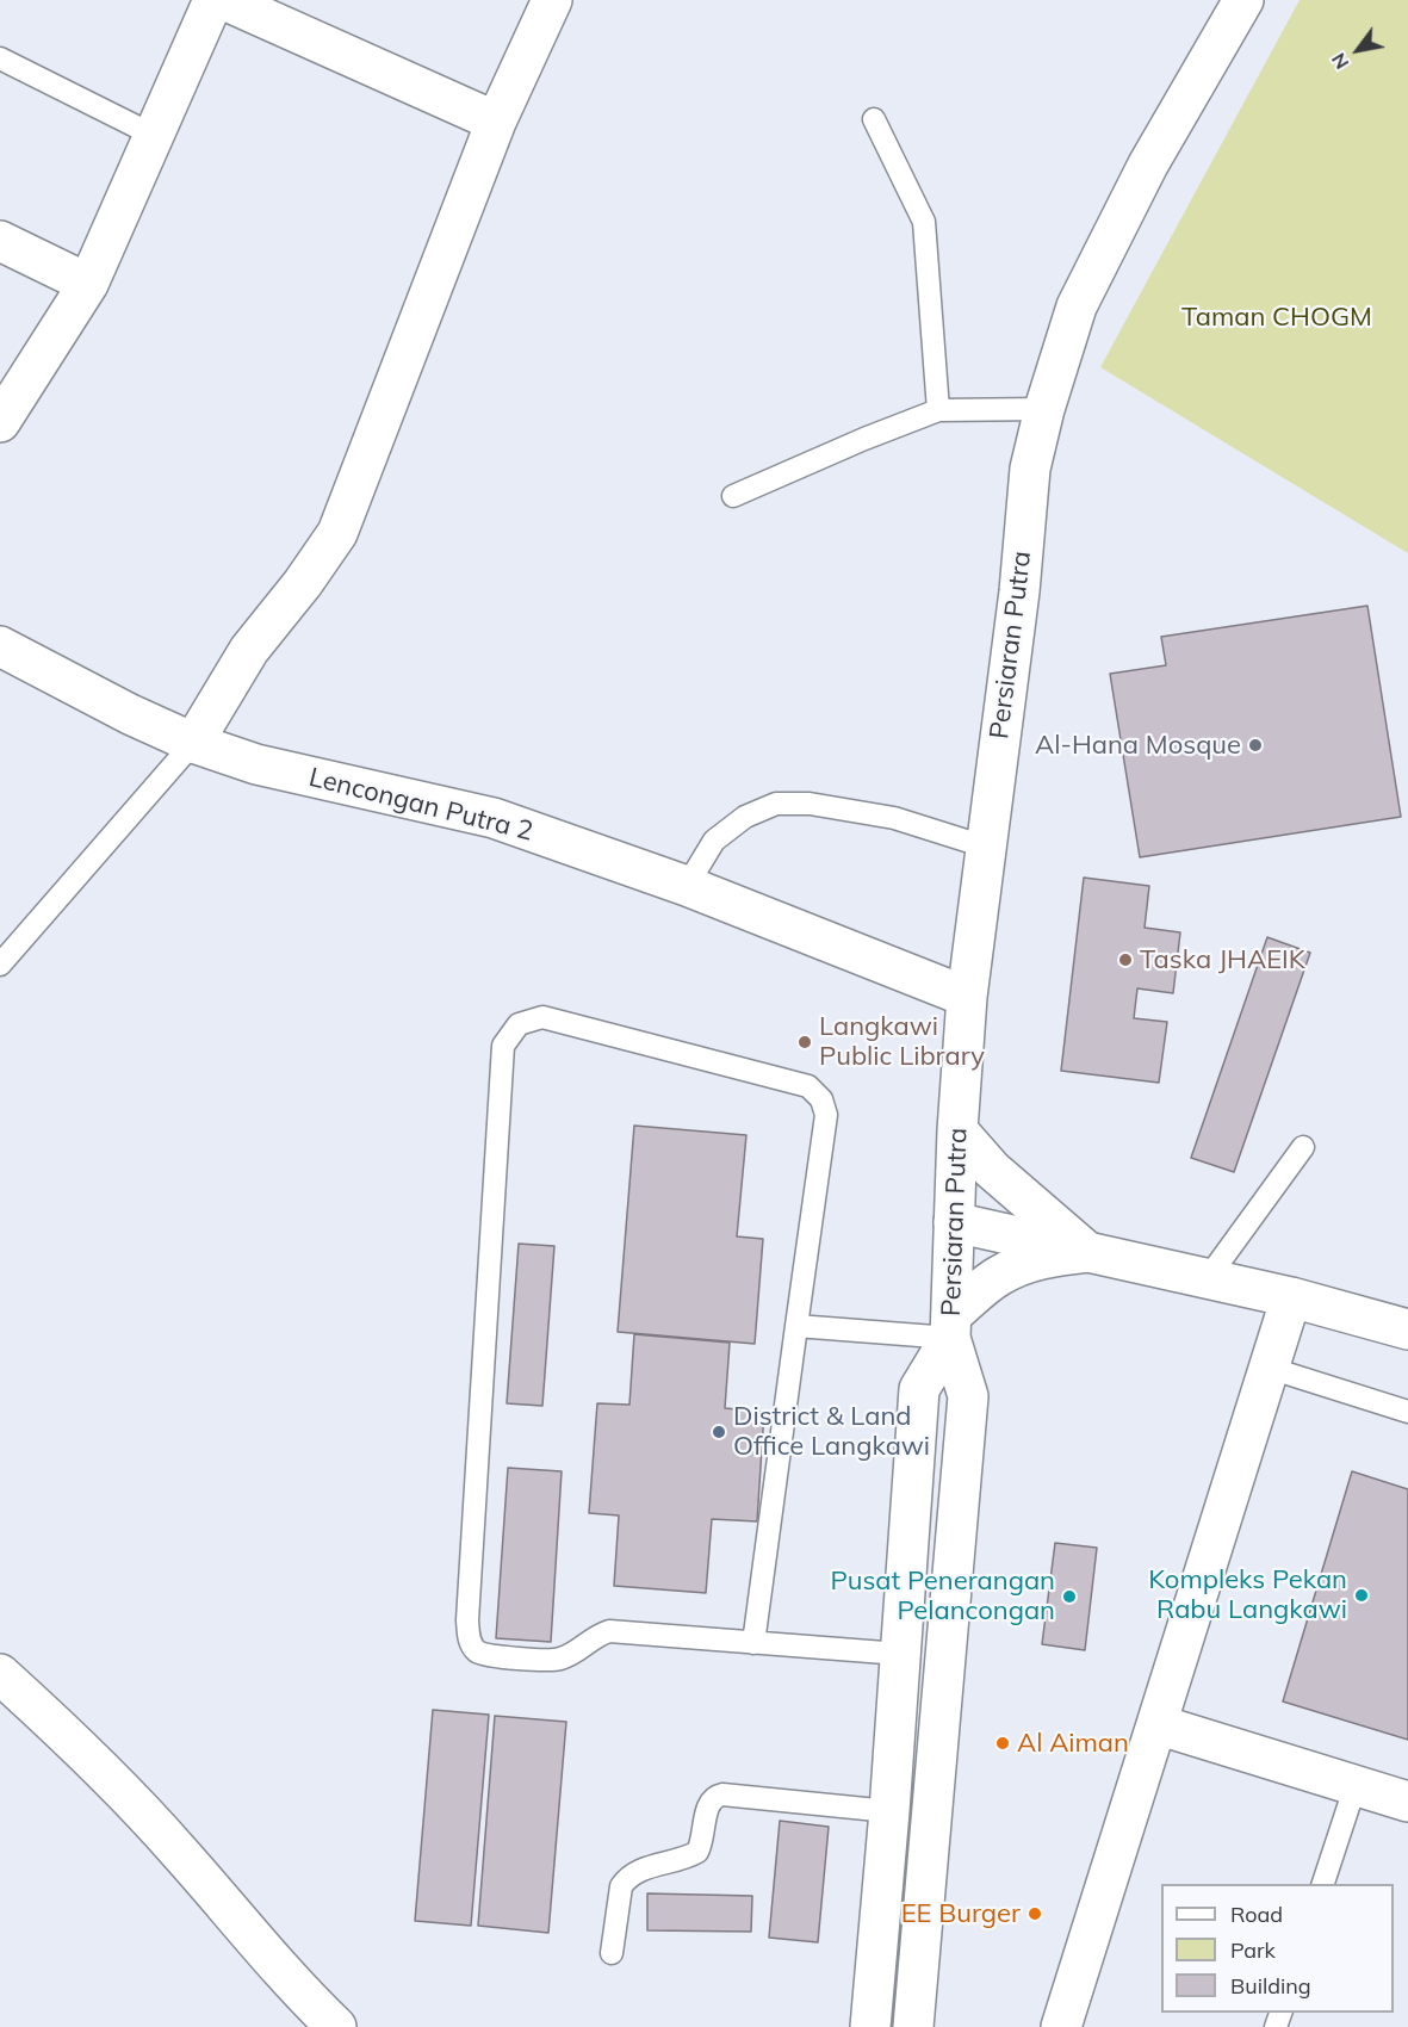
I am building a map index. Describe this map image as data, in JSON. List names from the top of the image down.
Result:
{
  "streets": {
    "street": ["Persiaran Putra", "Lencongan Putra 2"]
  },
  "crossings": [
    ["Persiaran Putra", "Lencongan Putra 2"]
  ],
  "parks": ["Taman CHOGM"],
  "places": [
    "Al-Hana Mosque",
    "Taska JHAEIK",
    "Langkawi Public Library",
    "District & Land Office Langkawi",
    "Kompleks Pekan Rabu Langkawi",
    "Pusat Penerangan Pelancongan",
    "Al Aiman",
    "EE Burger"
  ],
  "legend": ["Road", "Park", "Building"],
  "north": "bottom left"
}
